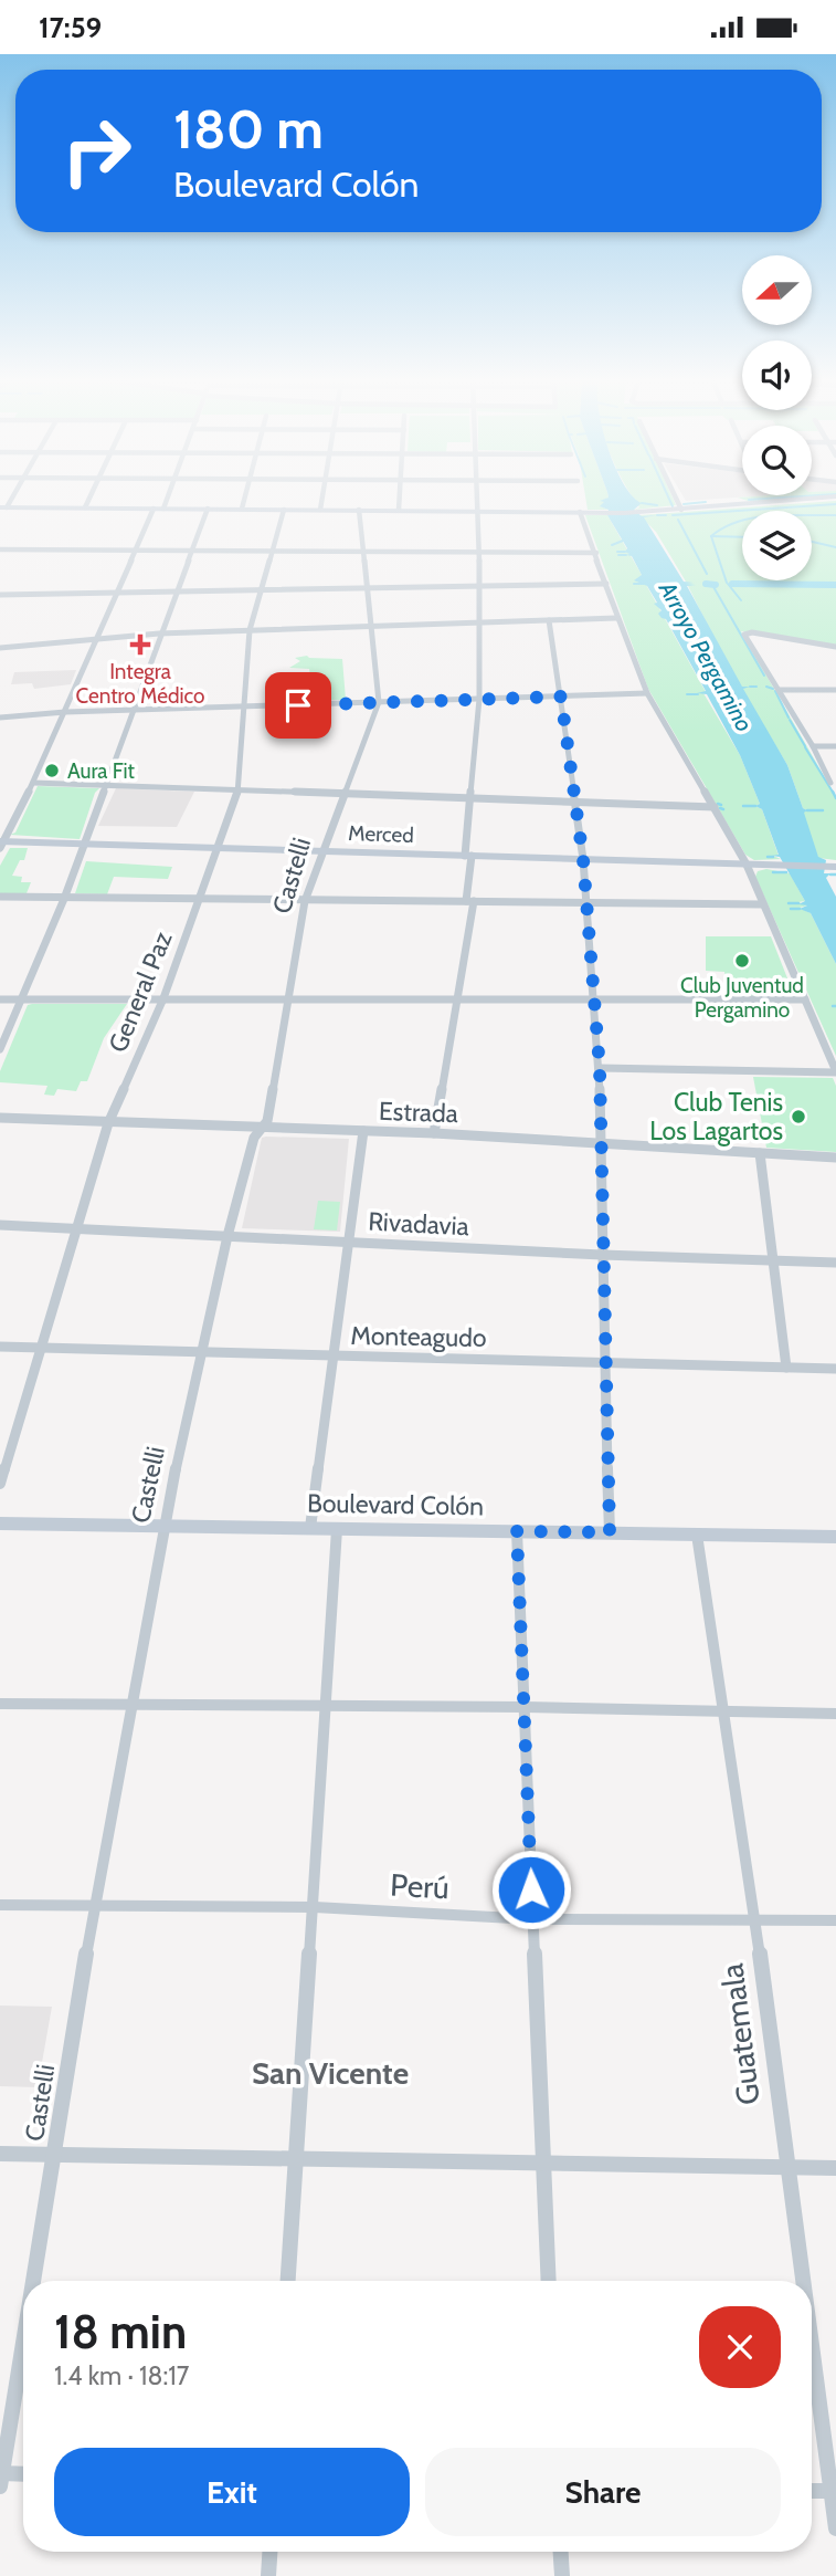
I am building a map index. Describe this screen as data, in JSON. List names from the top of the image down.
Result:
{
  "streets": {
    "main road": ["Merced", "Boulevard Colón"],
    "street": [
      "Castelli",
      "General Paz",
      "Estrada",
      "Rivadavia",
      "Monteagudo",
      "Perú",
      "Guatemala"
    ]
  },
  "crossings": [
    ["Merced", "Castelli"],
    ["Merced", "General Paz"],
    ["Castelli", "Estrada"],
    ["Castelli", "Rivadavia"],
    ["Castelli", "Monteagudo"],
    ["Castelli", "Boulevard Colón"],
    ["Castelli", "Perú"],
    ["General Paz", "Estrada"],
    ["General Paz", "Rivadavia"],
    ["General Paz", "Monteagudo"],
    ["Boulevard Colón", "Guatemala"],
    ["Perú", "Guatemala"]
  ],
  "districts": ["San Vicente"],
  "water": ["Arroyo Pergamino"],
  "places": {
    "health": ["Integra Centro Médico"],
    "other": ["Aura Fit", "Club Juventud Pergamino", "Club Tenis Los Lagartos"]
  },
  "north": "left",
  "page": {
    "status": "17:59",
    "turn": ["180 m", "Boulevard Colón"],
    "heading": ["18 min", "1.4 km · 18:17"],
    "buttons": ["Exit", "Share"]
  }
}
